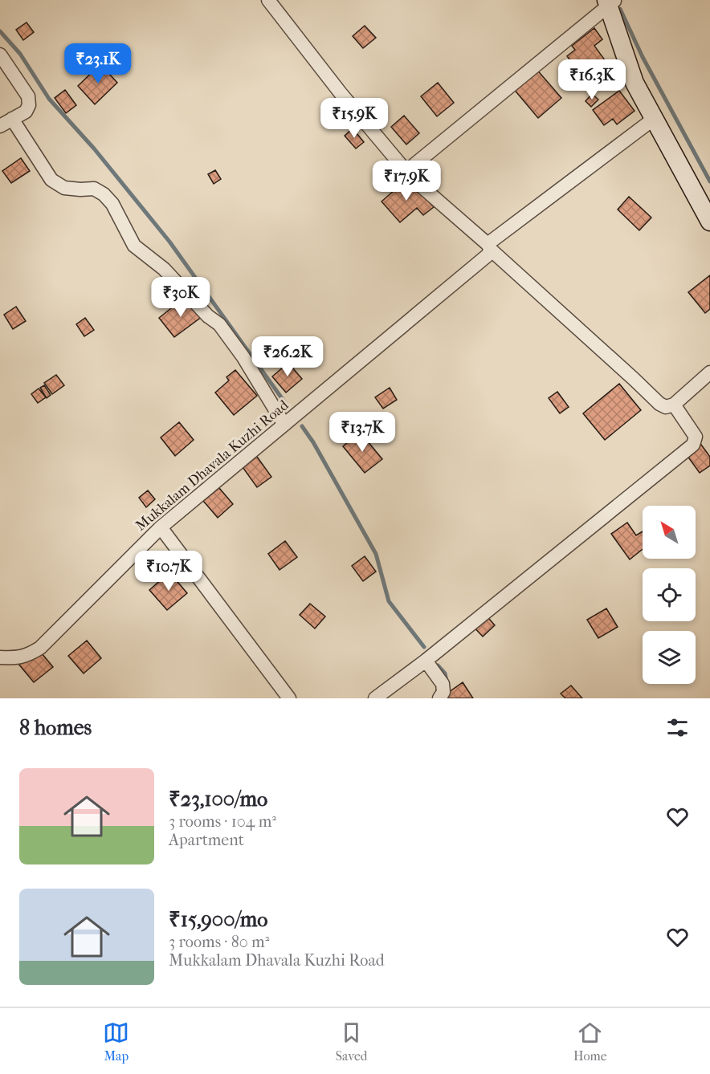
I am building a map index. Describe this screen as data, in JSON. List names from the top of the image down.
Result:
{
  "streets": {
    "street": ["Mukkalam Dhavala Kuzhi Road"]
  },
  "north": "top left",
  "page": {
    "price": [
      "₹23.1K",
      "₹16.3K",
      "₹15.9K",
      "₹17.9K",
      "₹30K",
      "₹26.2K",
      "₹13.7K",
      "₹10.7K"
    ],
    "heading": "8 homes",
    "list": [
      {
        "name": "₹23,100/mo",
        "note": "3 rooms · 104 m² · Apartment"
      },
      {
        "name": "₹15,900/mo",
        "note": "3 rooms · 80 m² · Mukkalam Dhavala Kuzhi Road"
      }
    ],
    "tabs": ["Map", "Saved", "Home"]
  }
}
